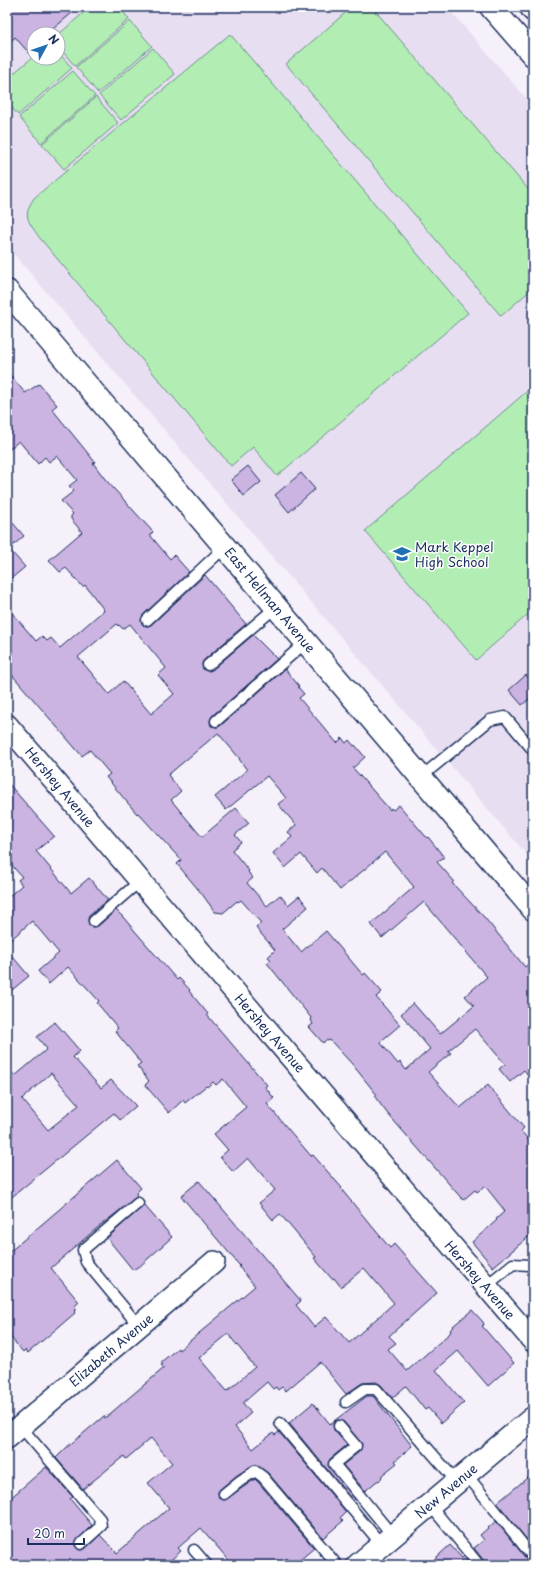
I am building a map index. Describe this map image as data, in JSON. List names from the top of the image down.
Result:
{
  "streets": {
    "main road": ["East Hellman Avenue", "New Avenue"],
    "street": ["Hershey Avenue", "Elizabeth Avenue"]
  },
  "places": {
    "school or university": ["Mark Keppel High School"]
  },
  "scale_bar": "20 m",
  "north": "top right"
}
